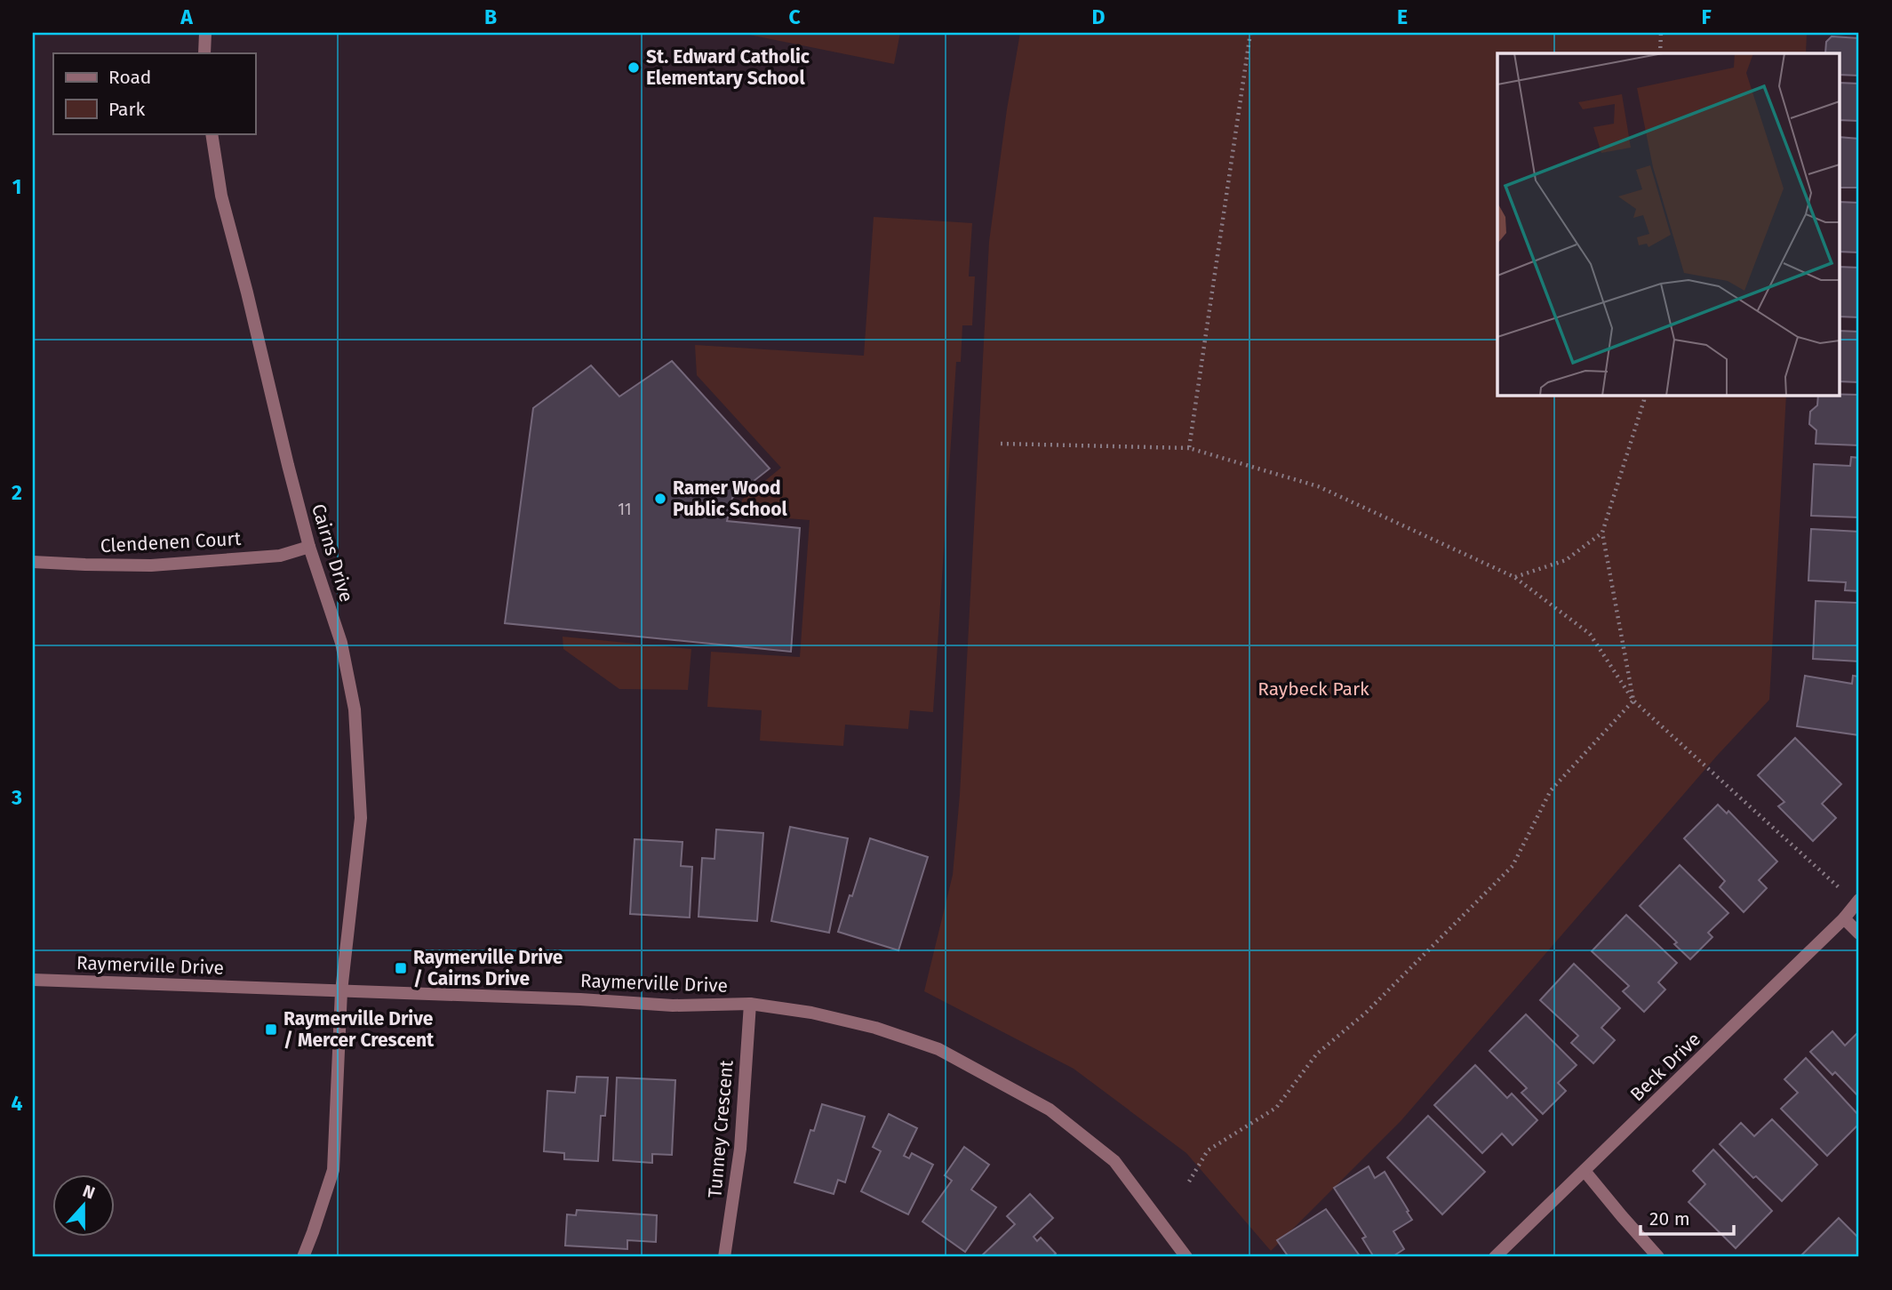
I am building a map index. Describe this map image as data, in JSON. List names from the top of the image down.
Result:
{
  "streets": {
    "street": [
      "Clendenen Court",
      "Cairns Drive",
      "Raymerville Drive",
      "Beck Drive",
      "Tunney Crescent"
    ]
  },
  "crossings": [
    ["Clendenen Court", "Cairns Drive"],
    ["Cairns Drive", "Raymerville Drive"],
    ["Raymerville Drive", "Tunney Crescent"]
  ],
  "parks": ["Raybeck Park"],
  "places": {
    "other": ["St. Edward Catholic Elementary School", "Ramer Wood Public School"],
    "transit": ["Raymerville Drive / Cairns Drive", "Raymerville Drive / Mercer Crescent"]
  },
  "house_numbers": ["11"],
  "legend": ["Road", "Park"],
  "scale_bar": "20 m",
  "north": "top",
  "grid": {
    "columns": [
      "A",
      "B",
      "C",
      "D",
      "E",
      "F"
    ],
    "rows": [
      "1",
      "2",
      "3",
      "4"
    ]
  }
}
